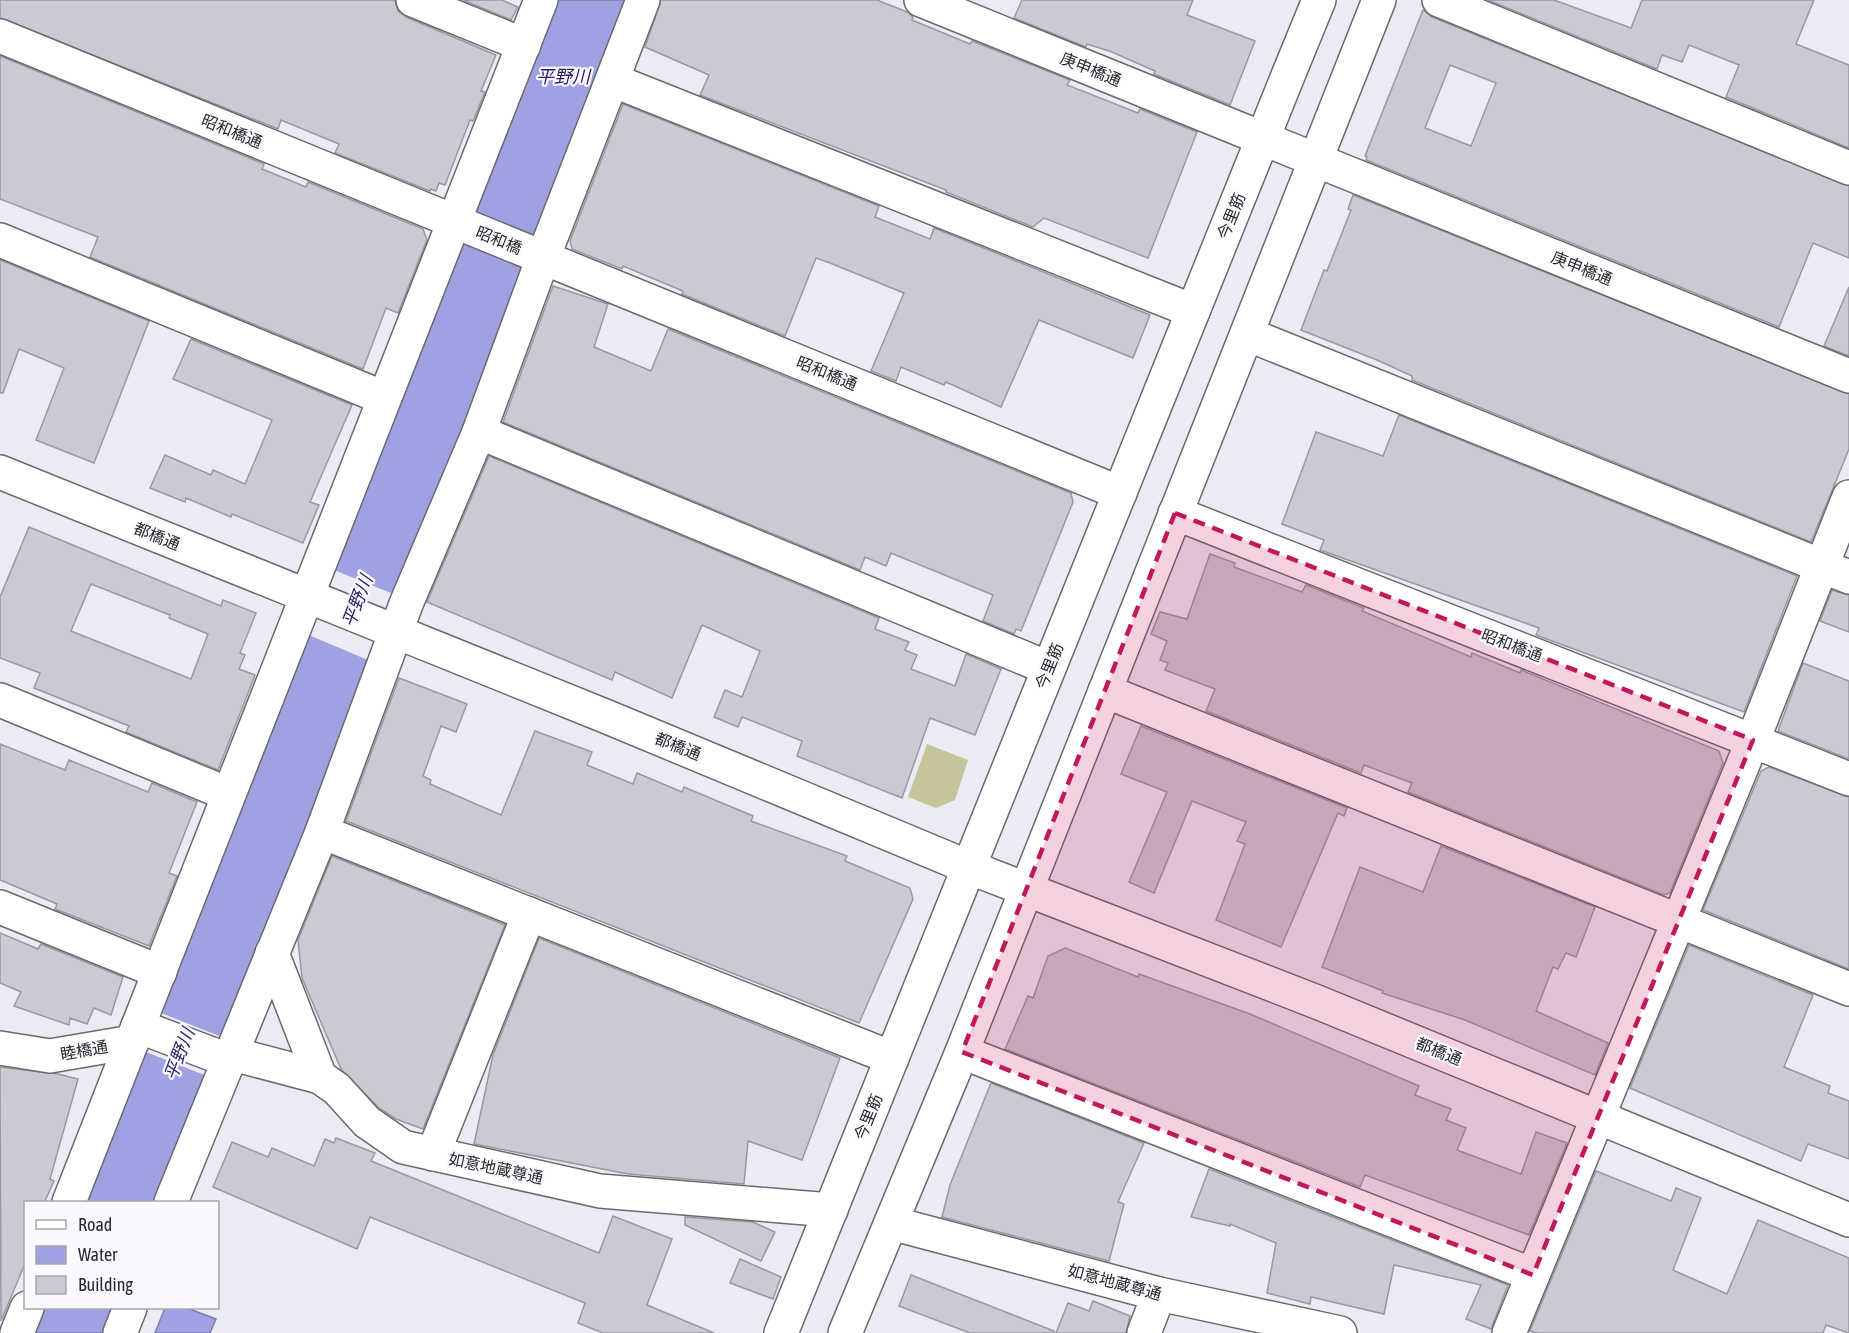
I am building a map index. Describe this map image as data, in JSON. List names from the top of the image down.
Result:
{
  "streets": {
    "street": [
      "庚申橋通",
      "昭和橋通",
      "今里筋",
      "昭和橋",
      "都橋通",
      "睦橋通",
      "如意地蔵尊通"
    ]
  },
  "crossings": [
    ["庚申橋通", "今里筋"],
    ["昭和橋通", "今里筋"],
    ["昭和橋通", "昭和橋"],
    ["今里筋", "都橋通"],
    ["今里筋", "如意地蔵尊通"]
  ],
  "water": ["平野川"],
  "legend": ["Road", "Water", "Building"]
}
